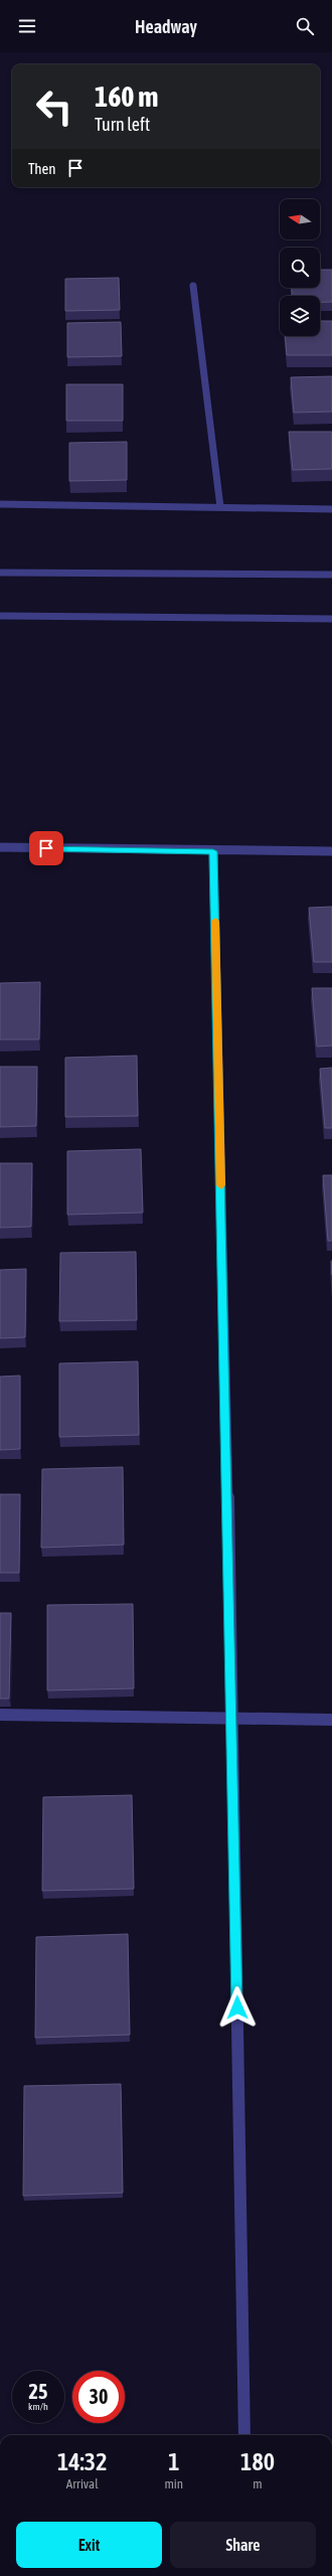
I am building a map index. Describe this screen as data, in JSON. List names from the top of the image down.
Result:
{
  "north": "left",
  "page": {
    "header": "Headway",
    "turn": ["160 m", "Turn left"],
    "then": "Then",
    "speed": "25 km/h",
    "limit": "30",
    "eta": [
      "14:32",
      "Arrival",
      "1",
      "min",
      "180",
      "m"
    ],
    "buttons": ["Exit", "Share"]
  }
}
